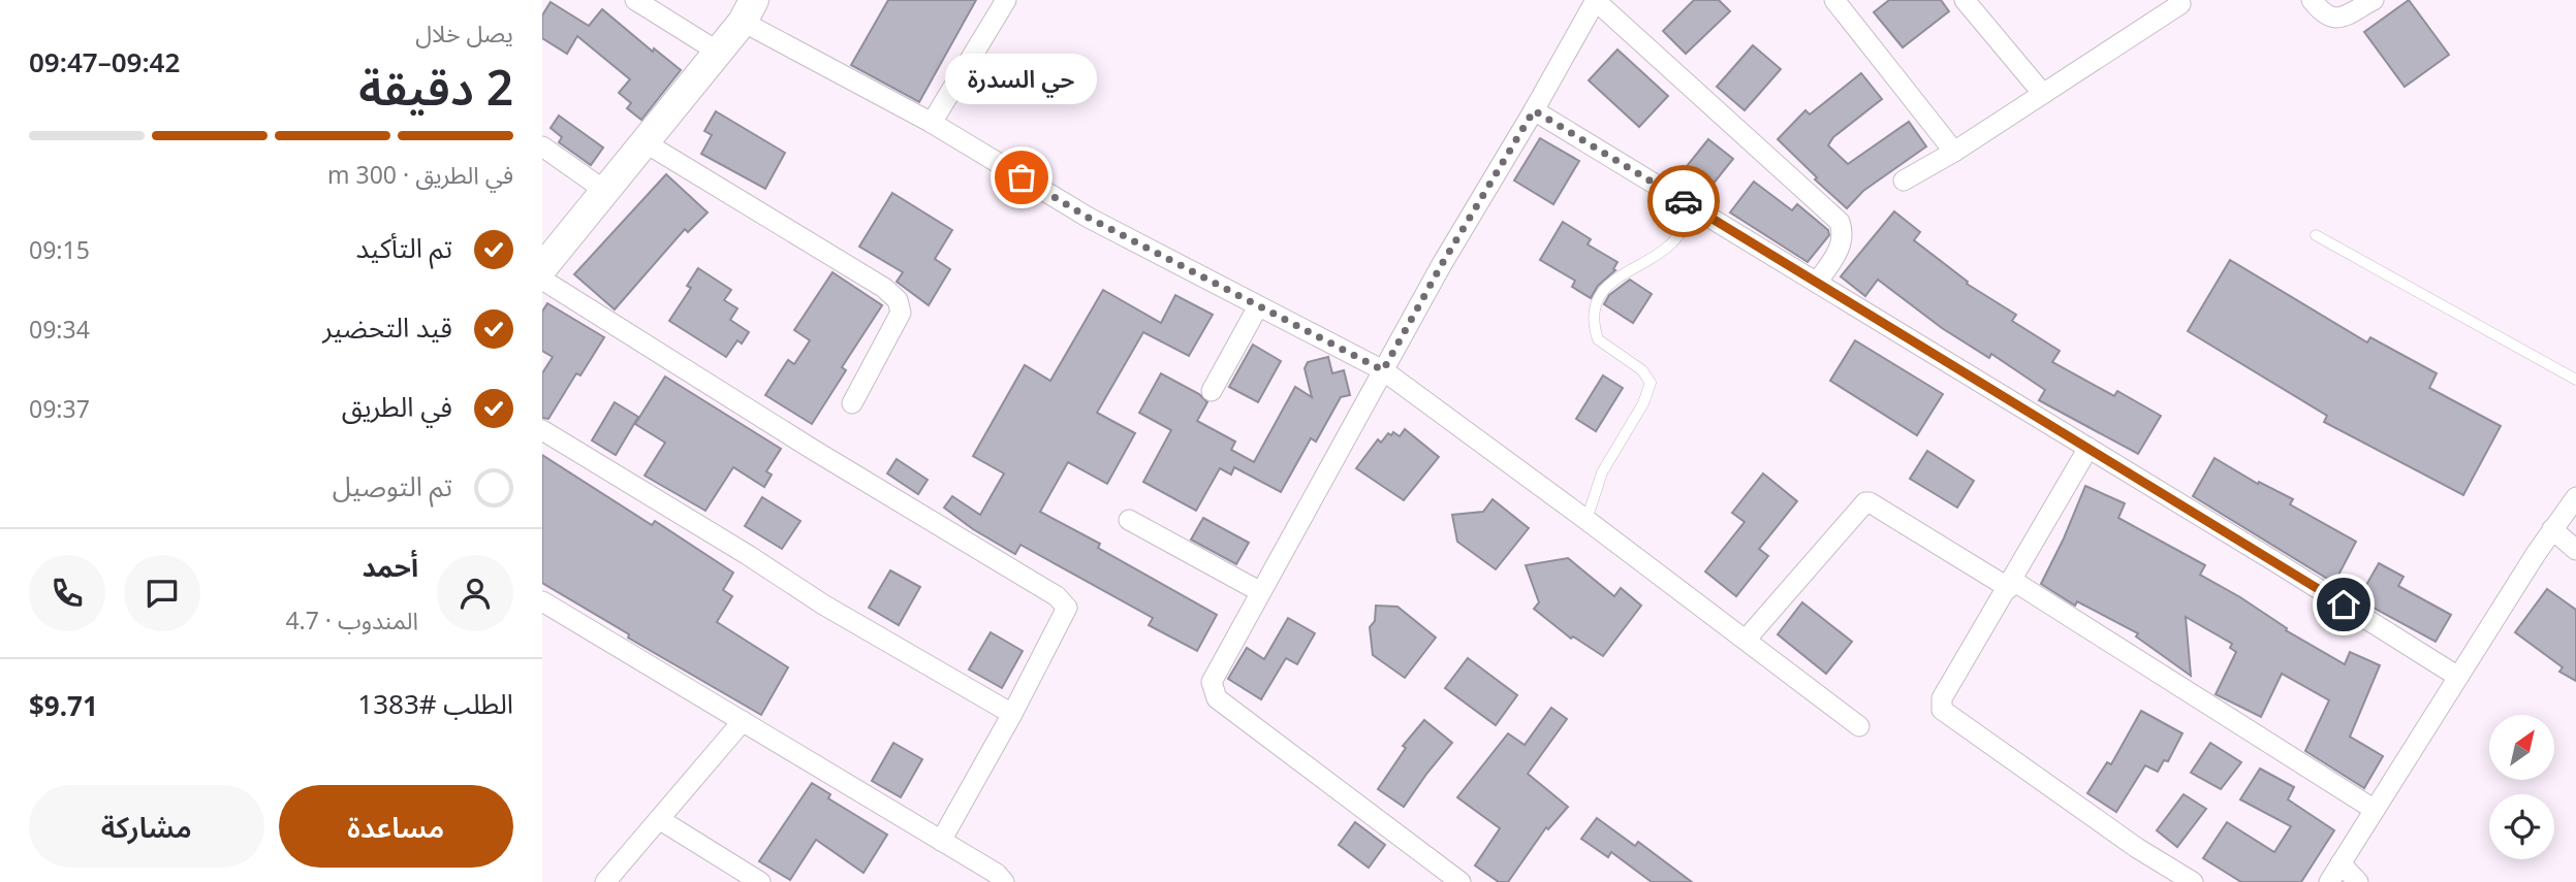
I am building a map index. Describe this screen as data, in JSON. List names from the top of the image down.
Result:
{
  "places": ["حي السدرة"],
  "north": "top right",
  "page": {
    "heading": ["2 دقيقة", "يصل خلال", "09:42–09:47"],
    "panel": [
      "أحمد",
      "المندوب · 4.7",
      "الطلب #1383",
      "$9.71"
    ],
    "bubble": "حي السدرة",
    "bar": "في الطريق · 300 m",
    "list": [
      ["تم التأكيد", "09:15"],
      ["قيد التحضير", "09:34"],
      ["في الطريق", "09:37"],
      "تم التوصيل"
    ],
    "buttons": ["مساعدة", "مشاركة"]
  }
}
